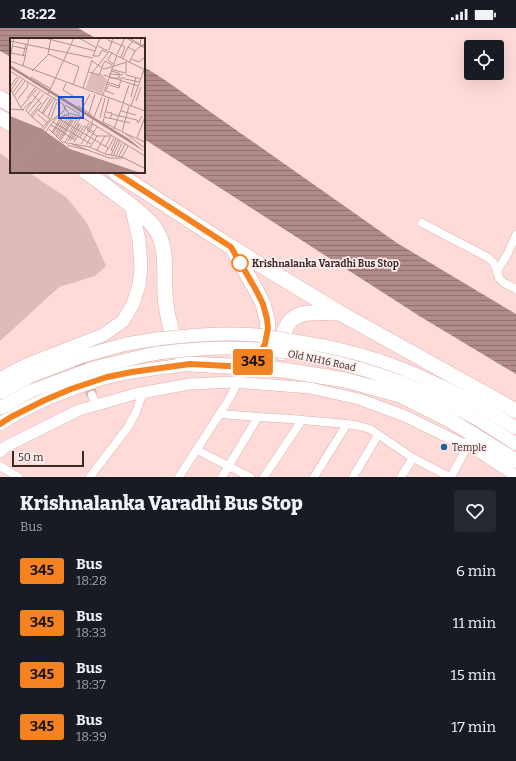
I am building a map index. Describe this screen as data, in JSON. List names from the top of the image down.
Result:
{
  "streets": {
    "main road": ["Old NH16 Road"]
  },
  "places": ["Krishnalanka Varadhi Bus Stop", "Temple"],
  "lines": ["bus line 345"],
  "scale_bar": "50 m",
  "page": {
    "status": "18:22",
    "on_map": "345",
    "scale": "50 m",
    "heading": ["Krishnalanka Varadhi Bus Stop", "Bus"],
    "list": [
      {
        "mark": "345",
        "name": "Bus",
        "note": "18:28",
        "value": "6 min"
      },
      {
        "mark": "345",
        "name": "Bus",
        "note": "18:33",
        "value": "11 min"
      },
      {
        "mark": "345",
        "name": "Bus",
        "note": "18:37",
        "value": "15 min"
      },
      {
        "mark": "345",
        "name": "Bus",
        "note": "18:39",
        "value": "17 min"
      }
    ]
  }
}
